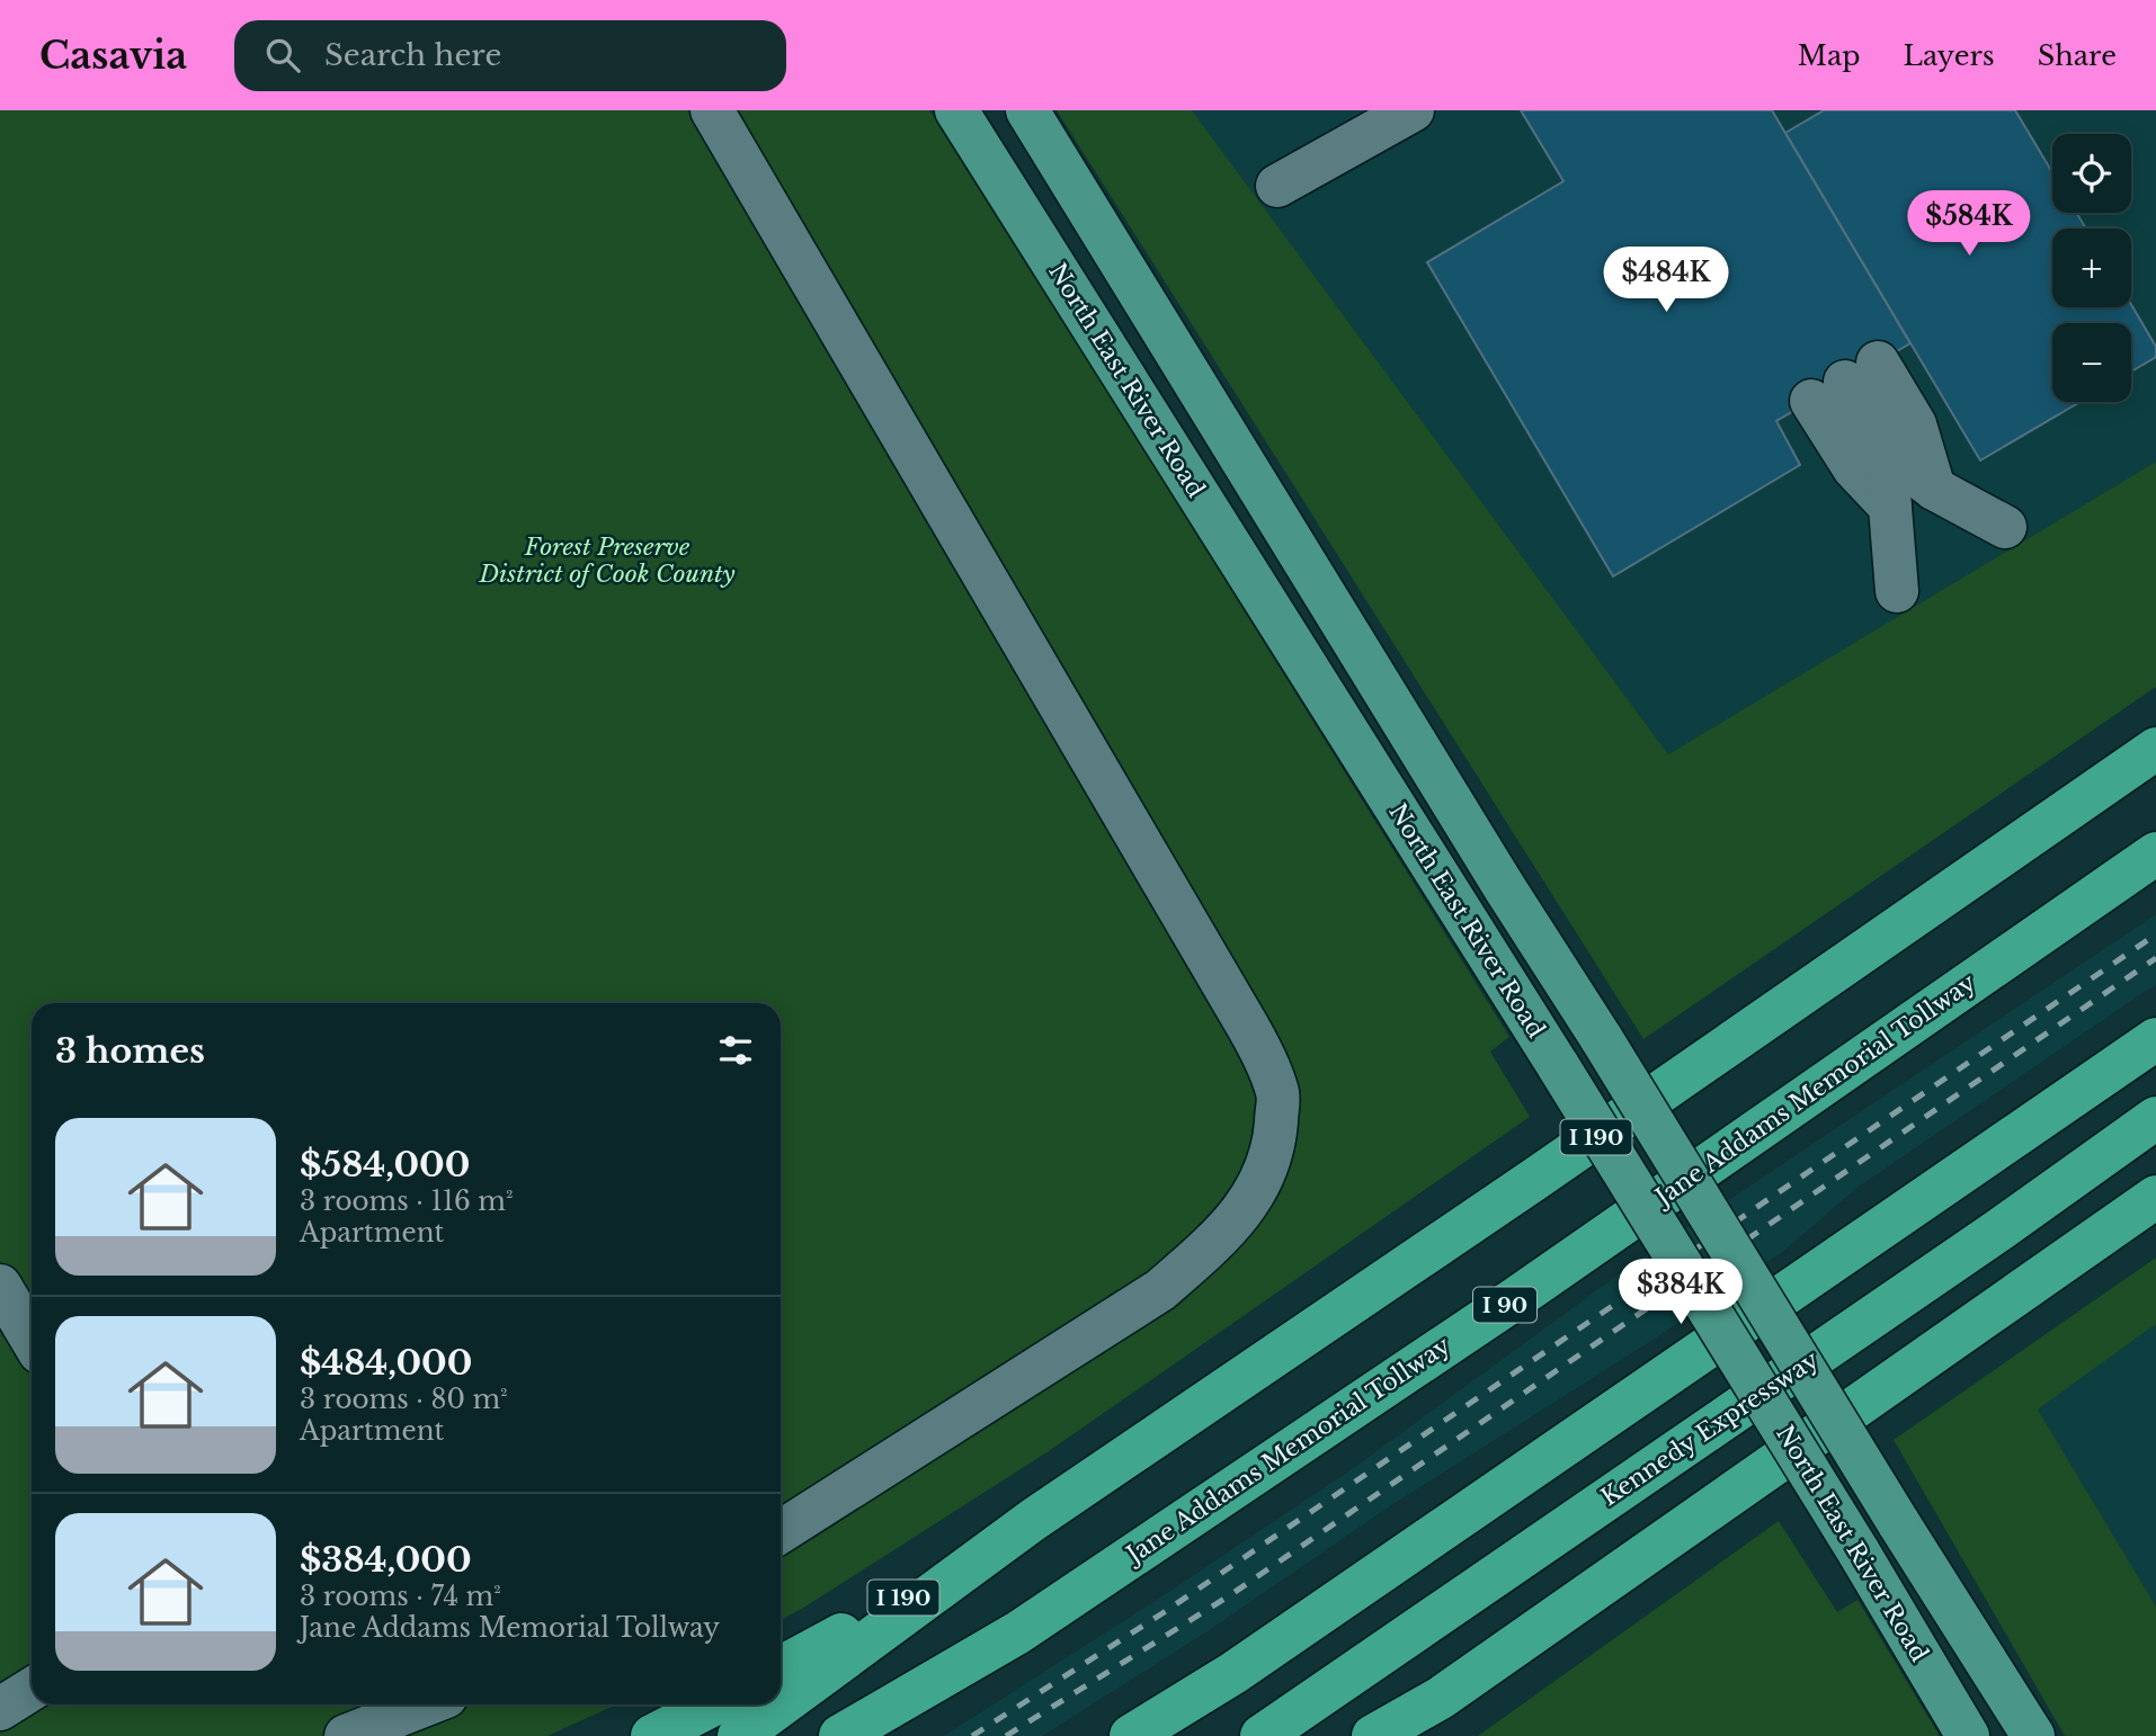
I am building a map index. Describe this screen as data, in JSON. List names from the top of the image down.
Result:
{
  "streets": {
    "highway": [
      "Jane Addams Memorial Tollway",
      "I 190",
      "I 90",
      "Kennedy Expressway"
    ],
    "main road": ["North East River Road"]
  },
  "parks": ["Forest Preserve District of Cook County"],
  "page": {
    "header": "Casavia",
    "search": "Search here",
    "nav": ["Map", "Layers", "Share"],
    "map_buttons": ["+", "−"],
    "price": ["$584K", "$484K", "$384K"],
    "heading": "3 homes",
    "list": [
      {
        "name": "$584,000",
        "note": "3 rooms · 116 m² · Apartment"
      },
      {
        "name": "$484,000",
        "note": "3 rooms · 80 m² · Apartment"
      },
      {
        "name": "$384,000",
        "note": "3 rooms · 74 m² · Jane Addams Memorial Tollway"
      }
    ]
  }
}
